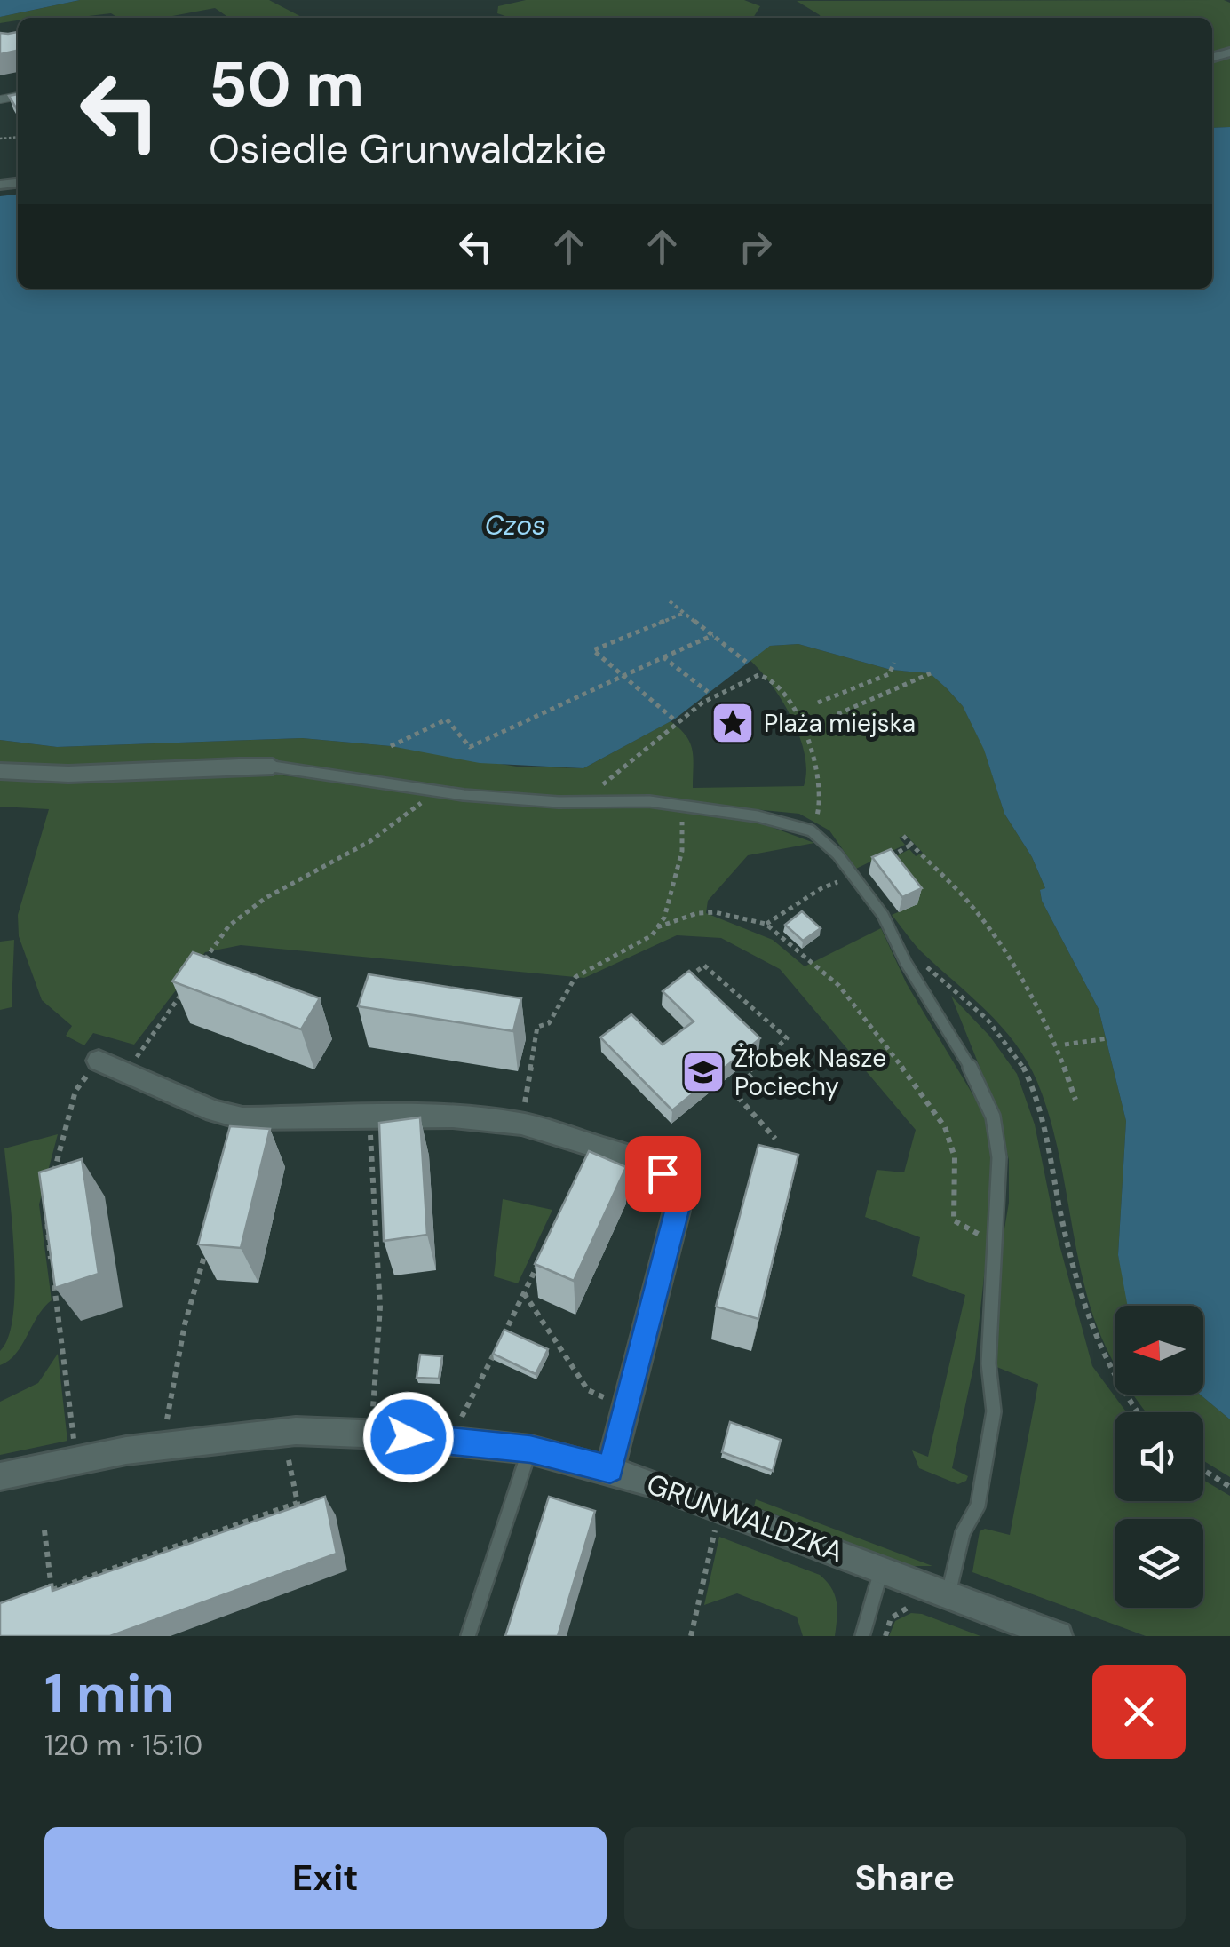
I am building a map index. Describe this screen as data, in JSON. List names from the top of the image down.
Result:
{
  "streets": {
    "street": ["GRUNWALDZKA"]
  },
  "water": ["Czos"],
  "places": {
    "place": ["Plaża miejska"],
    "school or university": ["Żłobek Nasze Pociechy"]
  },
  "north": "left",
  "page": {
    "turn": ["50 m", "Osiedle Grunwaldzkie"],
    "heading": ["1 min", "120 m · 15:10"],
    "buttons": ["Exit", "Share"]
  }
}
